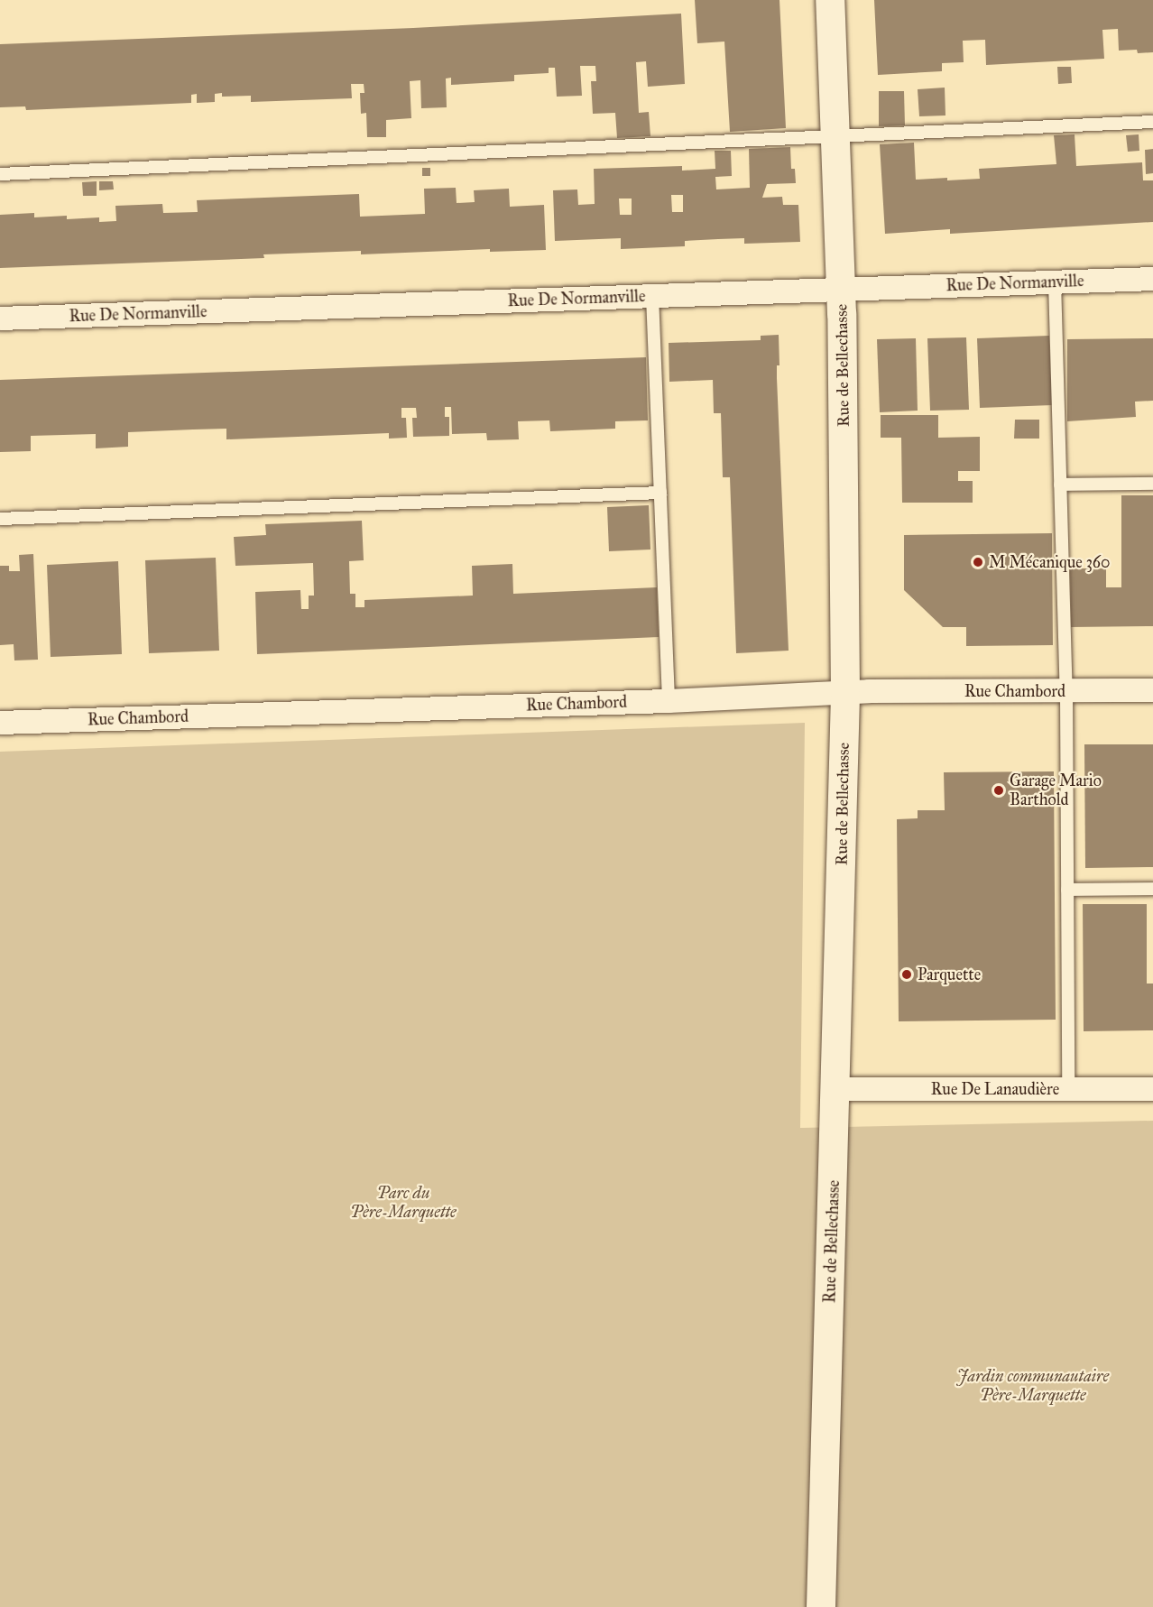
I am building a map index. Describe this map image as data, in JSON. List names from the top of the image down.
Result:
{
  "streets": {
    "street": [
      "Rue De Normanville",
      "Rue de Bellechasse",
      "Rue Chambord",
      "Rue De Lanaudière"
    ]
  },
  "crossings": [
    ["Rue De Normanville", "Rue de Bellechasse"],
    ["Rue de Bellechasse", "Rue Chambord"],
    ["Rue de Bellechasse", "Rue De Lanaudière"]
  ],
  "parks": ["Parc du Père-Marquette", "Jardin communautaire Père-Marquette"],
  "places": ["M Mécanique 360", "Garage Mario Barthold", "Parquette"]
}
